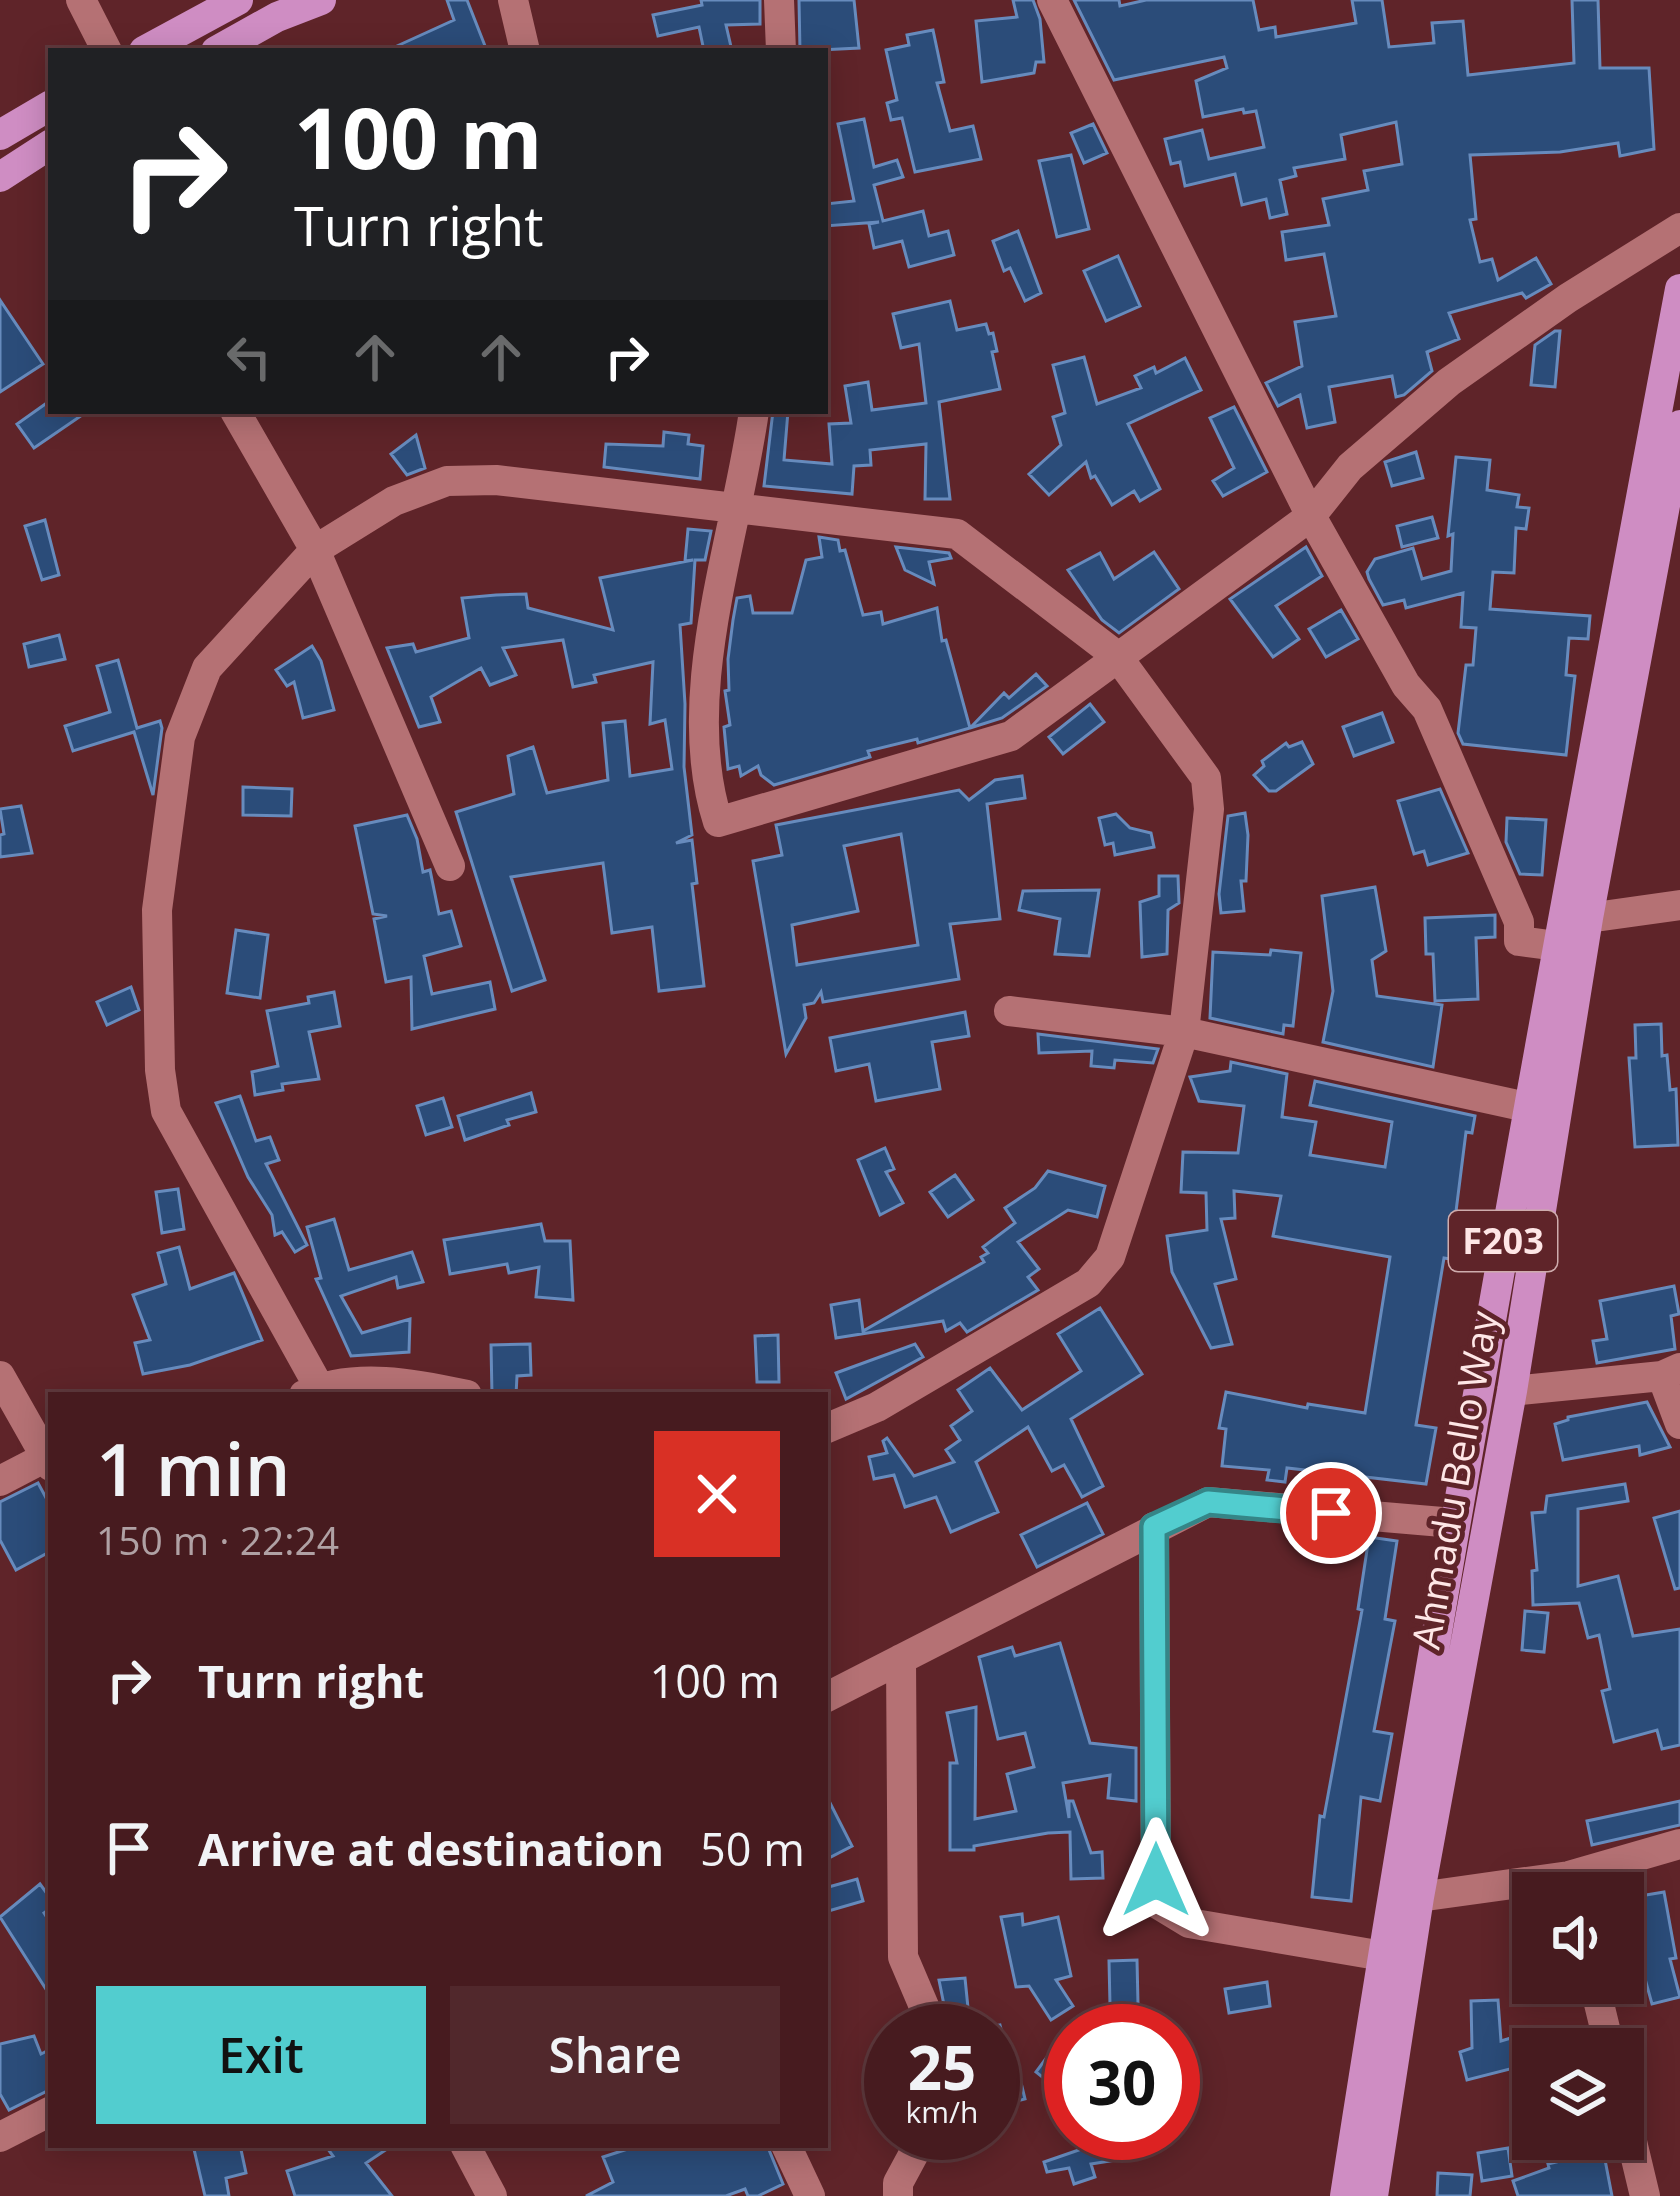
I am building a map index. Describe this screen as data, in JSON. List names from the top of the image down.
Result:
{
  "streets": {
    "main road": ["F203", "Ahmadu Bello Way"]
  },
  "page": {
    "turn": ["100 m", "Turn right"],
    "heading": ["1 min", "150 m · 22:24"],
    "list": [
      {
        "name": "Turn right",
        "value": "100 m"
      },
      {
        "name": "Arrive at destination",
        "value": "50 m"
      }
    ],
    "buttons": ["Exit", "Share"],
    "speed": "25 km/h",
    "limit": "30"
  }
}
